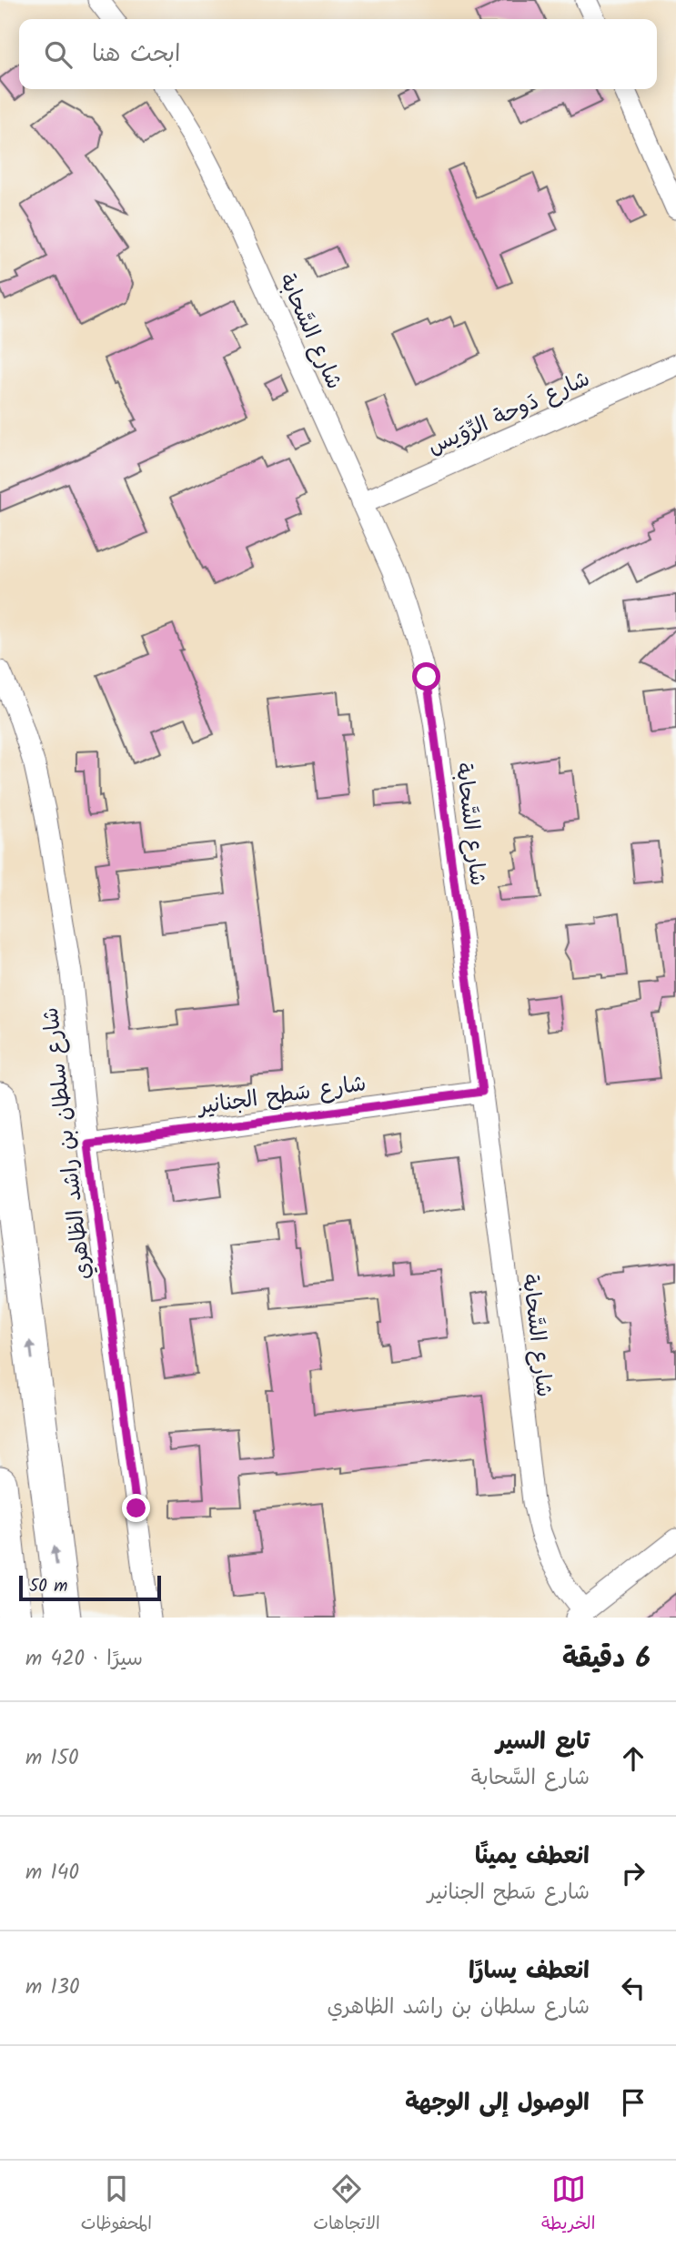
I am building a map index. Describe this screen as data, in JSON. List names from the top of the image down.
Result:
{
  "streets": {
    "street": [
      "شارع السَّحابة",
      "شارع دَوحة الرِّوَيس",
      "شارع سَطح الجنانير",
      "شارع سلطان بن راشد الظاهري"
    ]
  },
  "crossings": [
    ["شارع السَّحابة", "شارع دَوحة الرِّوَيس"],
    ["شارع السَّحابة", "شارع سَطح الجنانير"],
    ["شارع سَطح الجنانير", "شارع سلطان بن راشد الظاهري"]
  ],
  "scale_bar": "50 m",
  "page": {
    "search": "ابحث هنا",
    "scale": "50 m",
    "heading": ["6 دقيقة", "سيرًا · 420 m"],
    "list": [
      ["تابع السير", "شارع السَّحابة", "150 m"],
      ["انعطف يمينًا", "شارع سَطح الجنانير", "140 m"],
      ["انعطف يسارًا", "شارع سلطان بن راشد الظاهري", "130 m"],
      "الوصول إلى الوجهة"
    ],
    "nav": ["الخريطة", "الاتجاهات", "المحفوظات"]
  }
}
